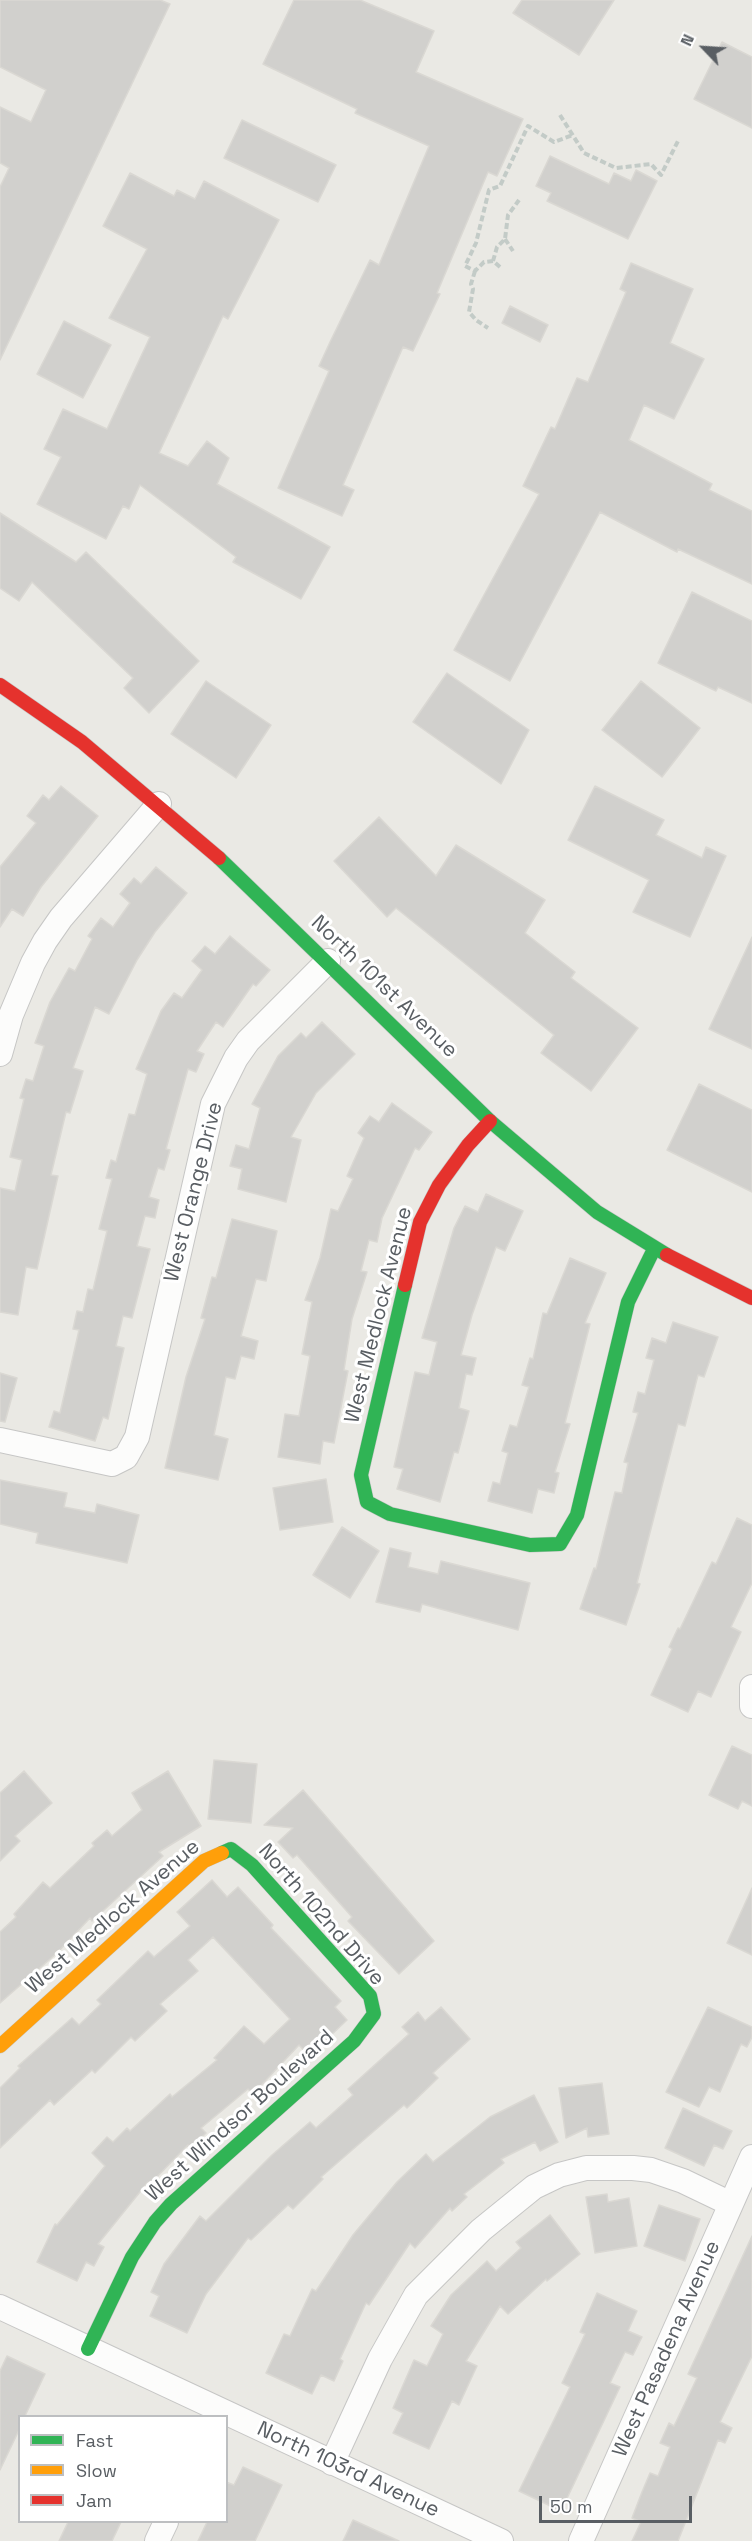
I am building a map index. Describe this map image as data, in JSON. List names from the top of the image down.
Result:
{
  "streets": {
    "street": [
      "North 101st Avenue",
      "West Orange Drive",
      "West Medlock Avenue",
      "North 102nd Drive",
      "West Windsor Boulevard",
      "West Pasadena Avenue",
      "North 103rd Avenue"
    ]
  },
  "crossings": [
    ["North 101st Avenue", "West Orange Drive"],
    ["North 101st Avenue", "West Medlock Avenue"],
    ["West Medlock Avenue", "North 102nd Drive"],
    ["North 102nd Drive", "West Windsor Boulevard"],
    ["West Windsor Boulevard", "North 103rd Avenue"]
  ],
  "legend": ["Fast", "Slow", "Jam"],
  "scale_bar": "50 m",
  "north": "top left"
}
